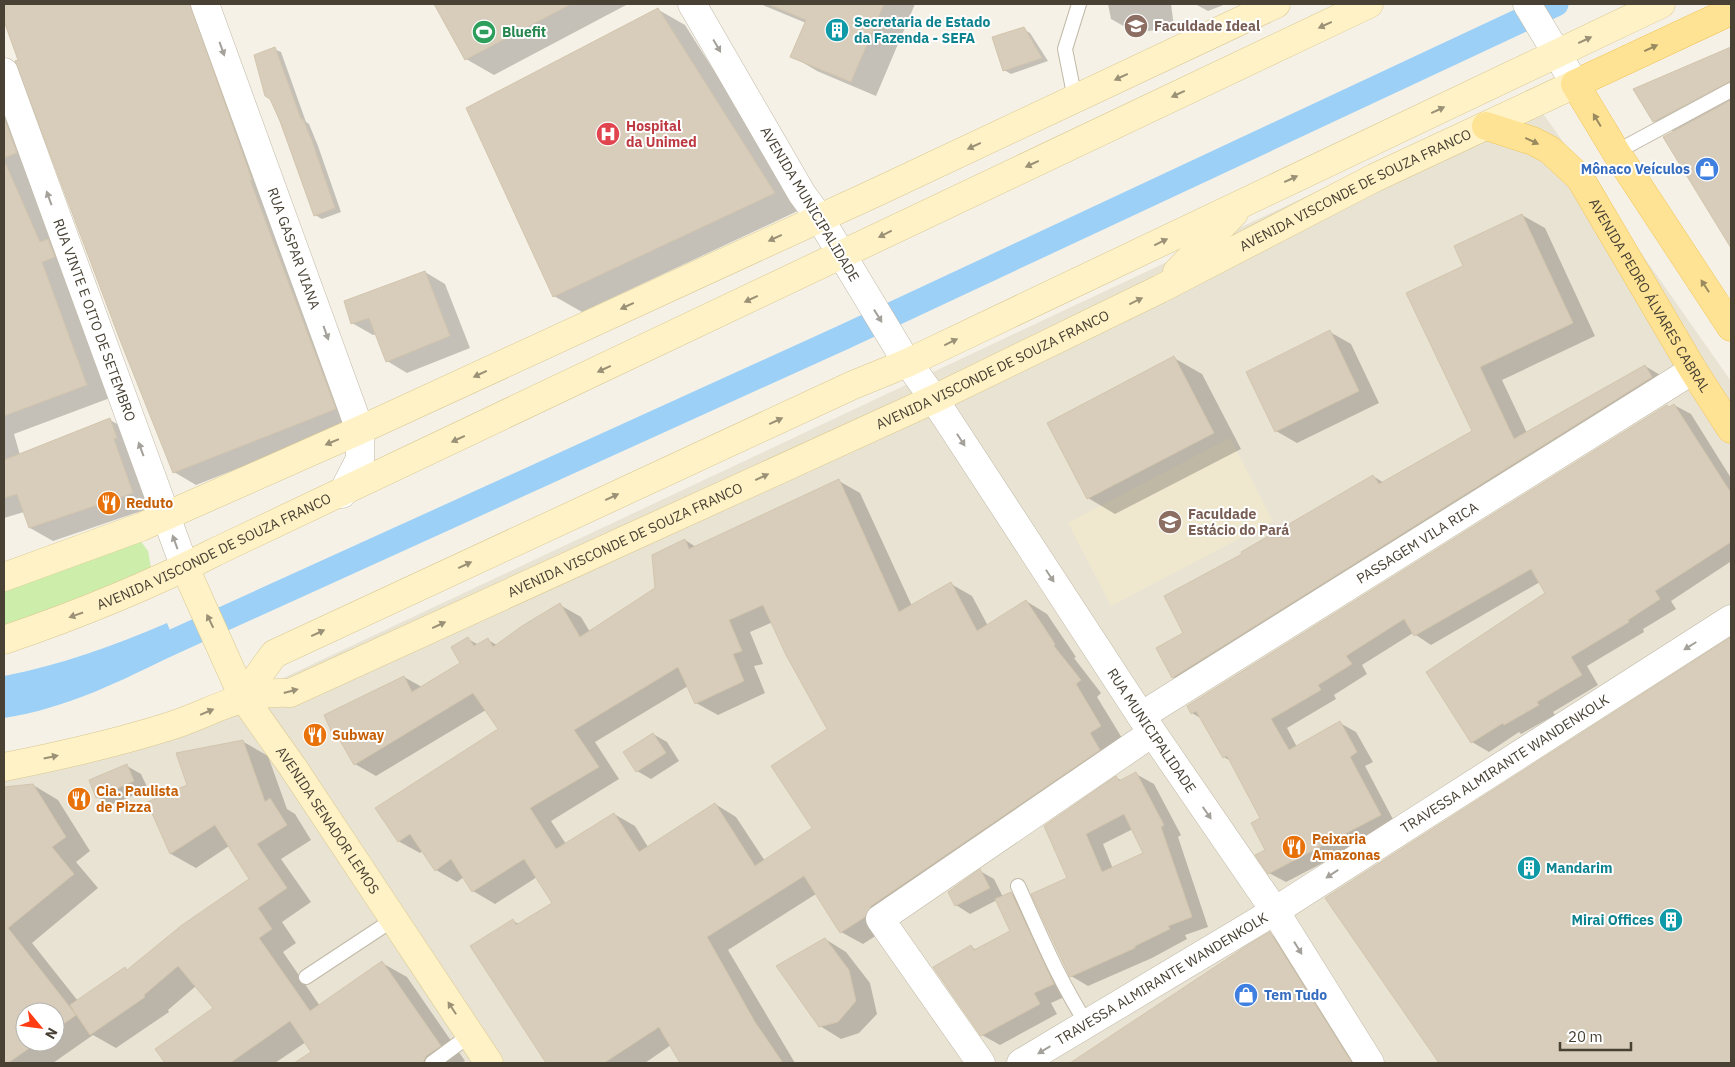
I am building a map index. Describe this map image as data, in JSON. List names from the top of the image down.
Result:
{
  "streets": {
    "main road": ["AVENIDA VISCONDE DE SOUZA FRANCO", "AVENIDA PEDRO ÁLVARES CABRAL", "AVENIDA SENADOR LEMOS"],
    "street": [
      "AVENIDA MUNICIPALIDADE",
      "RUA GASPAR VIANA",
      "RUA VINTE E OITO DE SETEMBRO",
      "PASSAGEM VILA RICA",
      "RUA MUNICIPALIDADE",
      "TRAVESSA ALMIRANTE WANDENKOLK"
    ]
  },
  "crossings": [
    ["AVENIDA VISCONDE DE SOUZA FRANCO", "AVENIDA MUNICIPALIDADE"],
    ["AVENIDA VISCONDE DE SOUZA FRANCO", "RUA GASPAR VIANA"],
    ["AVENIDA VISCONDE DE SOUZA FRANCO", "AVENIDA PEDRO ÁLVARES CABRAL"],
    ["AVENIDA VISCONDE DE SOUZA FRANCO", "RUA VINTE E OITO DE SETEMBRO"],
    ["AVENIDA VISCONDE DE SOUZA FRANCO", "RUA MUNICIPALIDADE"],
    ["AVENIDA VISCONDE DE SOUZA FRANCO", "AVENIDA SENADOR LEMOS"],
    ["AVENIDA MUNICIPALIDADE", "RUA MUNICIPALIDADE"],
    ["AVENIDA PEDRO ÁLVARES CABRAL", "PASSAGEM VILA RICA"],
    ["RUA VINTE E OITO DE SETEMBRO", "AVENIDA SENADOR LEMOS"],
    ["PASSAGEM VILA RICA", "RUA MUNICIPALIDADE"],
    ["RUA MUNICIPALIDADE", "TRAVESSA ALMIRANTE WANDENKOLK"]
  ],
  "one_way": [
    "AVENIDA MUNICIPALIDADE",
    "RUA GASPAR VIANA",
    "RUA VINTE E OITO DE SETEMBRO",
    "RUA MUNICIPALIDADE",
    "TRAVESSA ALMIRANTE WANDENKOLK",
    "AVENIDA SENADOR LEMOS"
  ],
  "places": {
    "school or university": ["Faculdade Ideal", "Faculdade Estácio do Pará"],
    "building": ["Secretaria de Estado da Fazenda - SEFA", "Mandarim", "Mirai Offices"],
    "sports": ["Bluefit"],
    "hospital": ["Hospital da Unimed"],
    "shop": ["Mônaco Veículos", "Tem Tudo"],
    "restaurant": [
      "Reduto",
      "Subway",
      "Cia. Paulista de Pizza",
      "Peixaria Amazonas"
    ]
  },
  "scale_bar": "20 m",
  "north": "bottom right"
}
